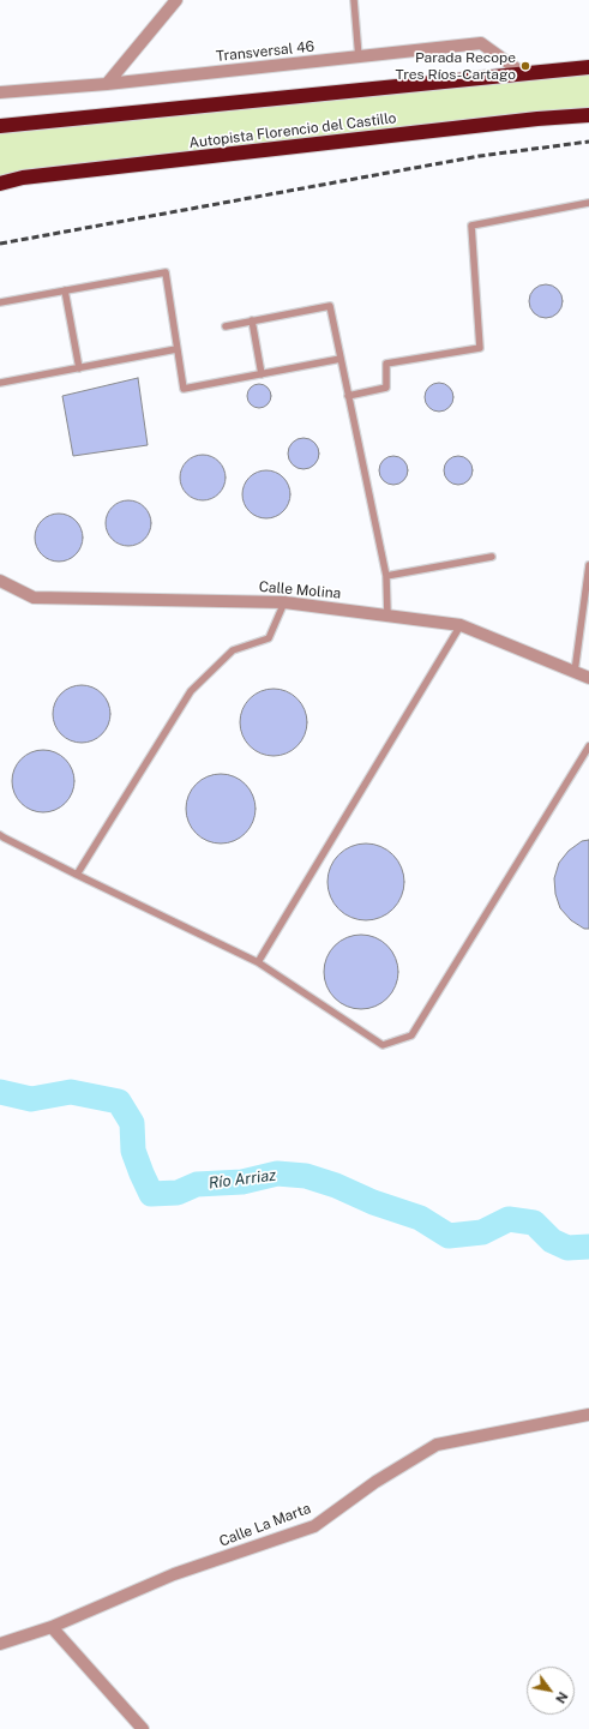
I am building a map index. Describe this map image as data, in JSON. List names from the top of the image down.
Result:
{
  "streets": {
    "highway": ["Autopista Florencio del Castillo"],
    "street": ["Transversal 46", "Calle Molina", "Calle La Marta"]
  },
  "water": ["Río Arriaz"],
  "places": ["Parada Recope Tres Ríos-Cartago"],
  "north": "bottom right"
}
